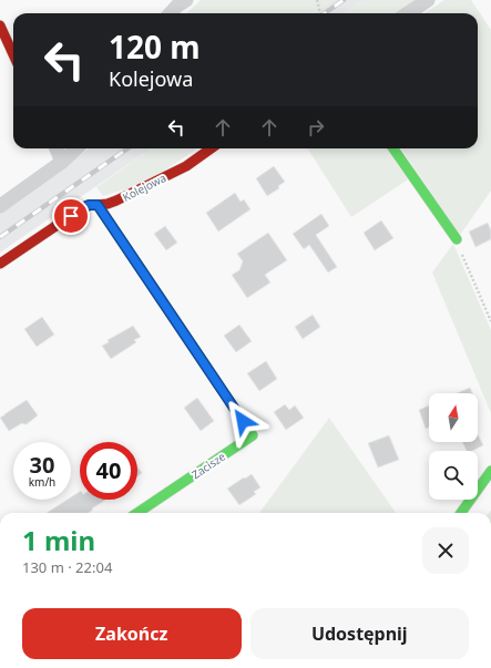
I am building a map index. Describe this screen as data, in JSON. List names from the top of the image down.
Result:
{
  "streets": {
    "street": ["Kolejowa", "Zacisze"]
  },
  "crossings": [
    ["Kolejowa", "Zacisze"]
  ],
  "north": "top",
  "page": {
    "turn": ["120 m", "Kolejowa"],
    "speed": "30 km/h",
    "limit": "40",
    "heading": ["1 min", "130 m · 22:04"],
    "buttons": ["Zakończ", "Udostępnij"]
  }
}
